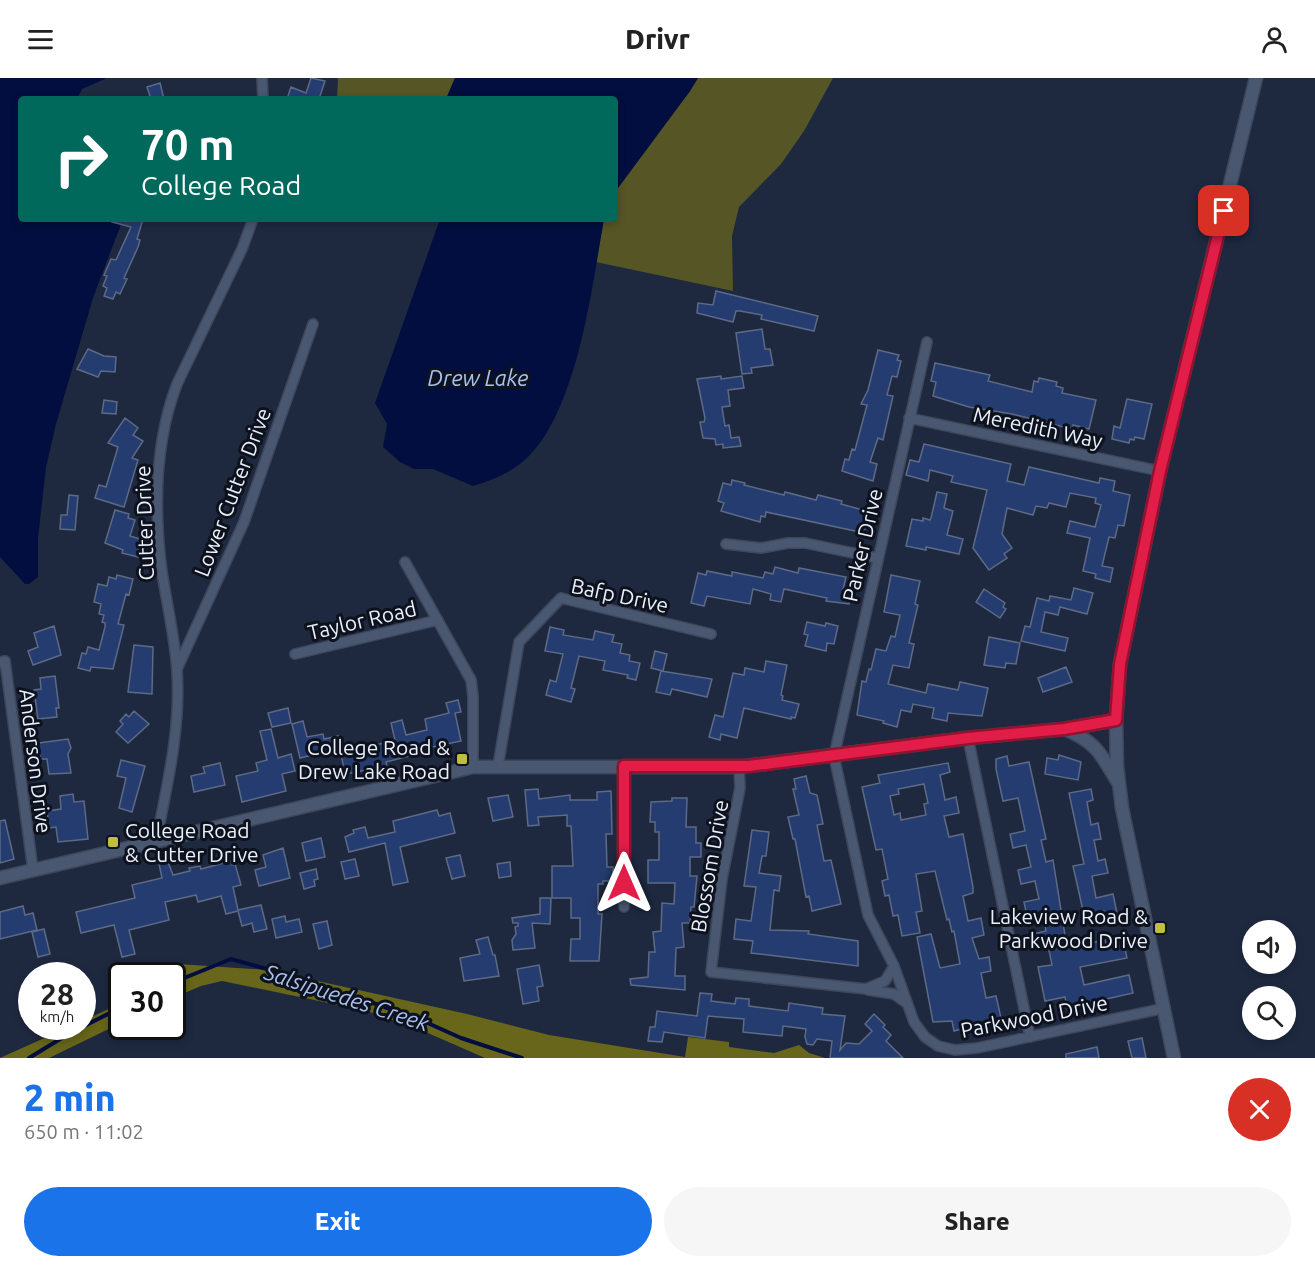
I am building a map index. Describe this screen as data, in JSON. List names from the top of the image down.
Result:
{
  "streets": {
    "street": [
      "Meredith Way",
      "Lower Cutter Drive",
      "Cutter Drive",
      "Parker Drive",
      "Bafp Drive",
      "Taylor Road",
      "Anderson Drive",
      "Blossom Drive",
      "Parkwood Drive"
    ]
  },
  "crossings": [
    ["Meredith Way", "Parker Drive"],
    ["Lower Cutter Drive", "Cutter Drive"],
    ["Parker Drive", "Parkwood Drive"]
  ],
  "water": ["Drew Lake", "Salsipuedes Creek"],
  "places": {
    "transit": ["College Road & Drew Lake Road", "College Road & Cutter Drive", "Lakeview Road & Parkwood Drive"]
  },
  "page": {
    "header": "Drivr",
    "turn": ["70 m", "College Road"],
    "speed": "28 km/h",
    "limit": "30",
    "heading": ["2 min", "650 m · 11:02"],
    "buttons": ["Exit", "Share"]
  }
}
